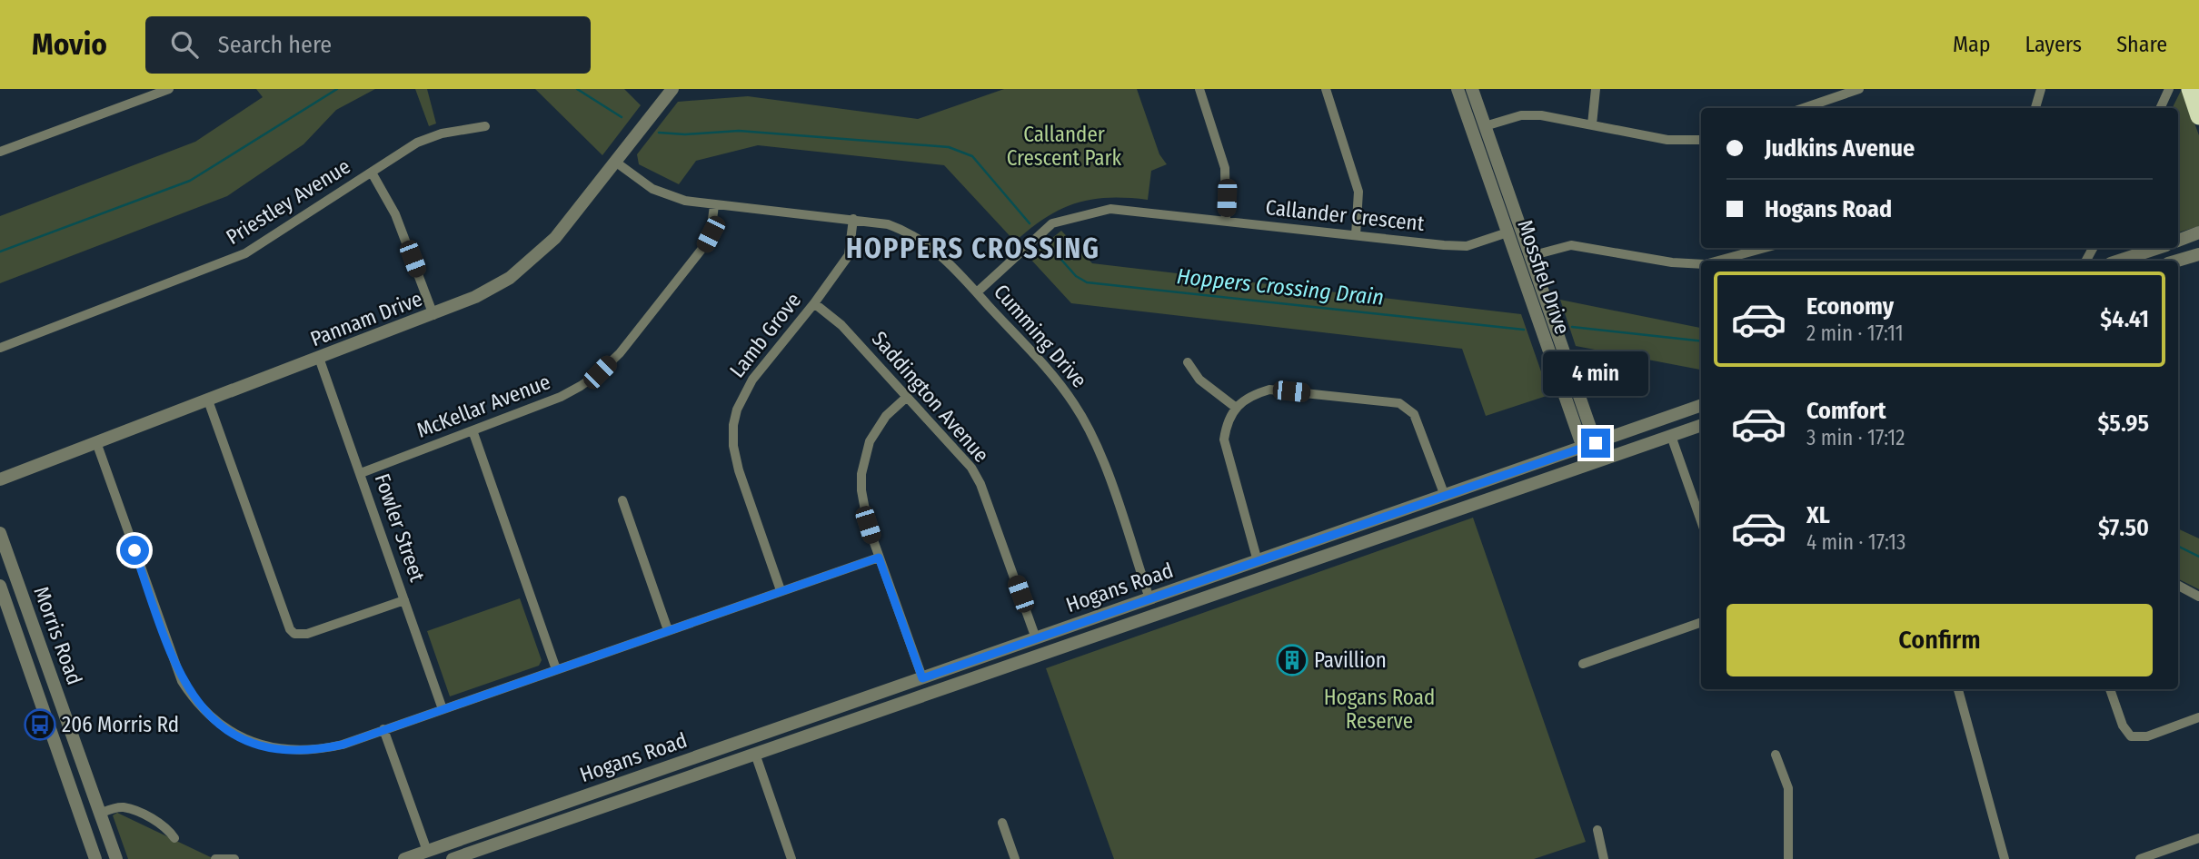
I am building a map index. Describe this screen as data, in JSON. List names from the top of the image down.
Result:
{
  "streets": {
    "street": [
      "Priestley Avenue",
      "Callander Crescent",
      "Mossfiel Drive",
      "Pannam Drive",
      "Lamb Grove",
      "Cumming Drive",
      "Saddington Avenue",
      "McKellar Avenue",
      "Fowler Street",
      "Hogans Road",
      "Morris Road"
    ]
  },
  "crossings": [
    ["Callander Crescent", "Mossfiel Drive"],
    ["Callander Crescent", "Cumming Drive"],
    ["Mossfiel Drive", "Hogans Road"],
    ["Pannam Drive", "Cumming Drive"],
    ["Pannam Drive", "Fowler Street"],
    ["Lamb Grove", "Cumming Drive"],
    ["Lamb Grove", "Saddington Avenue"],
    ["Cumming Drive", "McKellar Avenue"],
    ["Cumming Drive", "Hogans Road"],
    ["Saddington Avenue", "Hogans Road"],
    ["McKellar Avenue", "Fowler Street"]
  ],
  "districts": ["HOPPERS CROSSING"],
  "water": ["Hoppers Crossing Drain"],
  "parks": ["Callander Crescent Park", "Hogans Road Reserve"],
  "places": {
    "building": ["Pavillion"],
    "bus stop": ["206 Morris Rd"]
  },
  "page": {
    "header": "Movio",
    "search": "Search here",
    "nav": ["Map", "Layers", "Share"],
    "banner": ["Judkins Avenue", "Hogans Road"],
    "list": [
      {
        "name": "Economy",
        "note": "2 min · 17:11",
        "value": "$4.41"
      },
      {
        "name": "Comfort",
        "note": "3 min · 17:12",
        "value": "$5.95"
      },
      {
        "name": "XL",
        "note": "4 min · 17:13",
        "value": "$7.50"
      }
    ],
    "bubble": "4 min",
    "buttons": "Confirm"
  }
}
